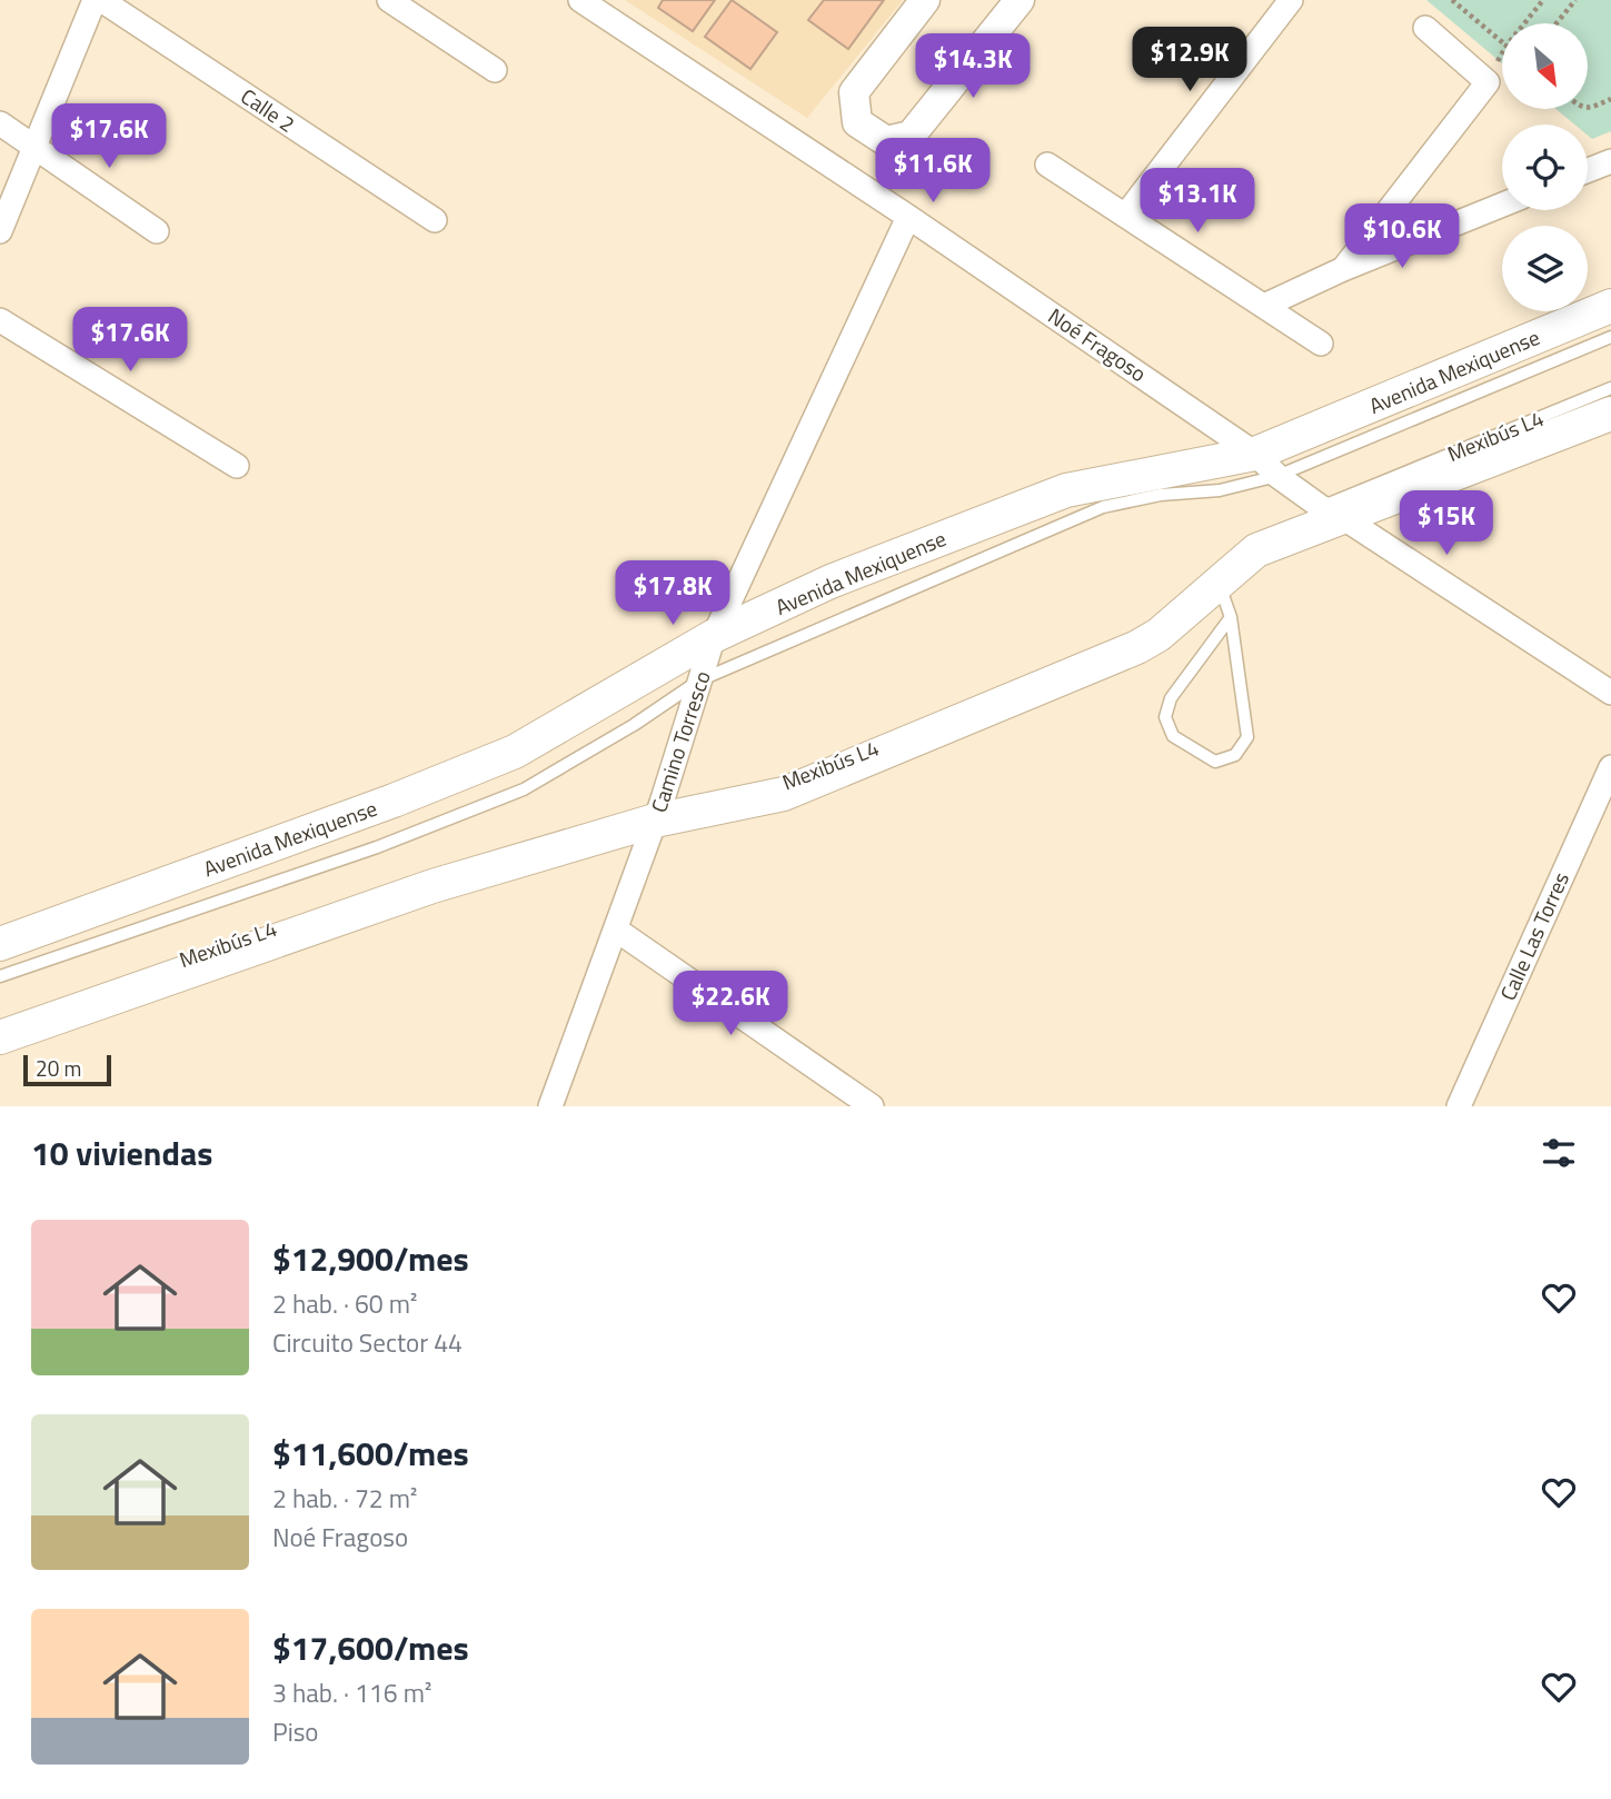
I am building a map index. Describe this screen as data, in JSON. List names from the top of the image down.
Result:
{
  "streets": {
    "main road": ["Avenida Mexiquense"],
    "street": [
      "Calle 2",
      "Noé Fragoso",
      "Camino Torresco",
      "Calle Las Torres"
    ],
    "lane": ["Mexibús L4"]
  },
  "crossings": [
    ["Noé Fragoso", "Avenida Mexiquense"],
    ["Noé Fragoso", "Mexibús L4"],
    ["Noé Fragoso", "Camino Torresco"],
    ["Avenida Mexiquense", "Mexibús L4"],
    ["Avenida Mexiquense", "Camino Torresco"],
    ["Mexibús L4", "Camino Torresco"]
  ],
  "scale_bar": "20 m",
  "north": "bottom right",
  "page": {
    "price": [
      "$12.9K",
      "$14.3K",
      "$17.6K",
      "$11.6K",
      "$13.1K",
      "$10.6K",
      "$17.6K",
      "$15K",
      "$17.8K",
      "$22.6K"
    ],
    "scale": "20 m",
    "heading": "10 viviendas",
    "list": [
      {
        "name": "$12,900/mes",
        "note": "2 hab. · 60 m² · Circuito Sector 44"
      },
      {
        "name": "$11,600/mes",
        "note": "2 hab. · 72 m² · Noé Fragoso"
      },
      {
        "name": "$17,600/mes",
        "note": "3 hab. · 116 m² · Piso"
      }
    ]
  }
}
